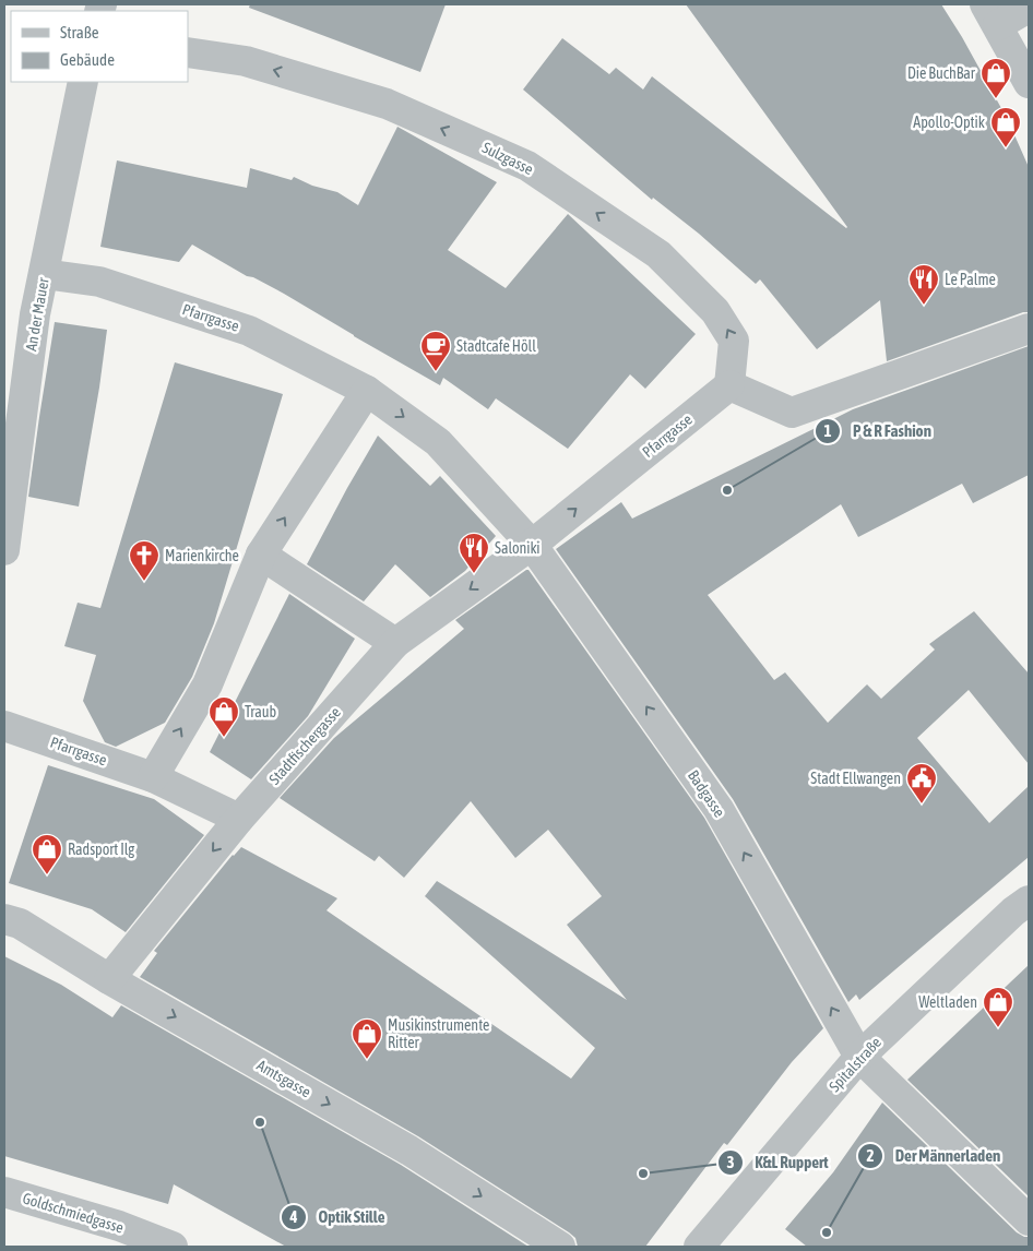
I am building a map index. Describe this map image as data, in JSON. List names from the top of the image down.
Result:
{
  "streets": {
    "street": [
      "Sulzgasse",
      "An der Mauer",
      "Pfarrgasse",
      "Stadtfischergasse",
      "Badgasse",
      "Spitalstraße",
      "Amtsgasse",
      "Goldschmiedgasse"
    ]
  },
  "crossings": [
    ["Sulzgasse", "Pfarrgasse"],
    ["An der Mauer", "Pfarrgasse"],
    ["Pfarrgasse", "Stadtfischergasse"],
    ["Pfarrgasse", "Badgasse"],
    ["Stadtfischergasse", "Badgasse"],
    ["Stadtfischergasse", "Amtsgasse"],
    ["Badgasse", "Spitalstraße"]
  ],
  "one_way": ["Sulzgasse", "Badgasse", "Amtsgasse"],
  "places": {
    "shop": [
      "Die BuchBar",
      "Apollo-Optik",
      "Traub",
      "Radsport Ilg",
      "Weltladen",
      "Musikinstrumente Ritter"
    ],
    "restaurant": ["Le Palme", "Saloniki"],
    "cafe": ["Stadtcafe Höll"],
    "other": [
      "P & R Fashion",
      "Optik Stille",
      "K&L Ruppert",
      "Der Männerladen"
    ],
    "church": ["Marienkirche"],
    "public building": ["Stadt Ellwangen"]
  },
  "legend": ["Straße", "Gebäude"]
}
